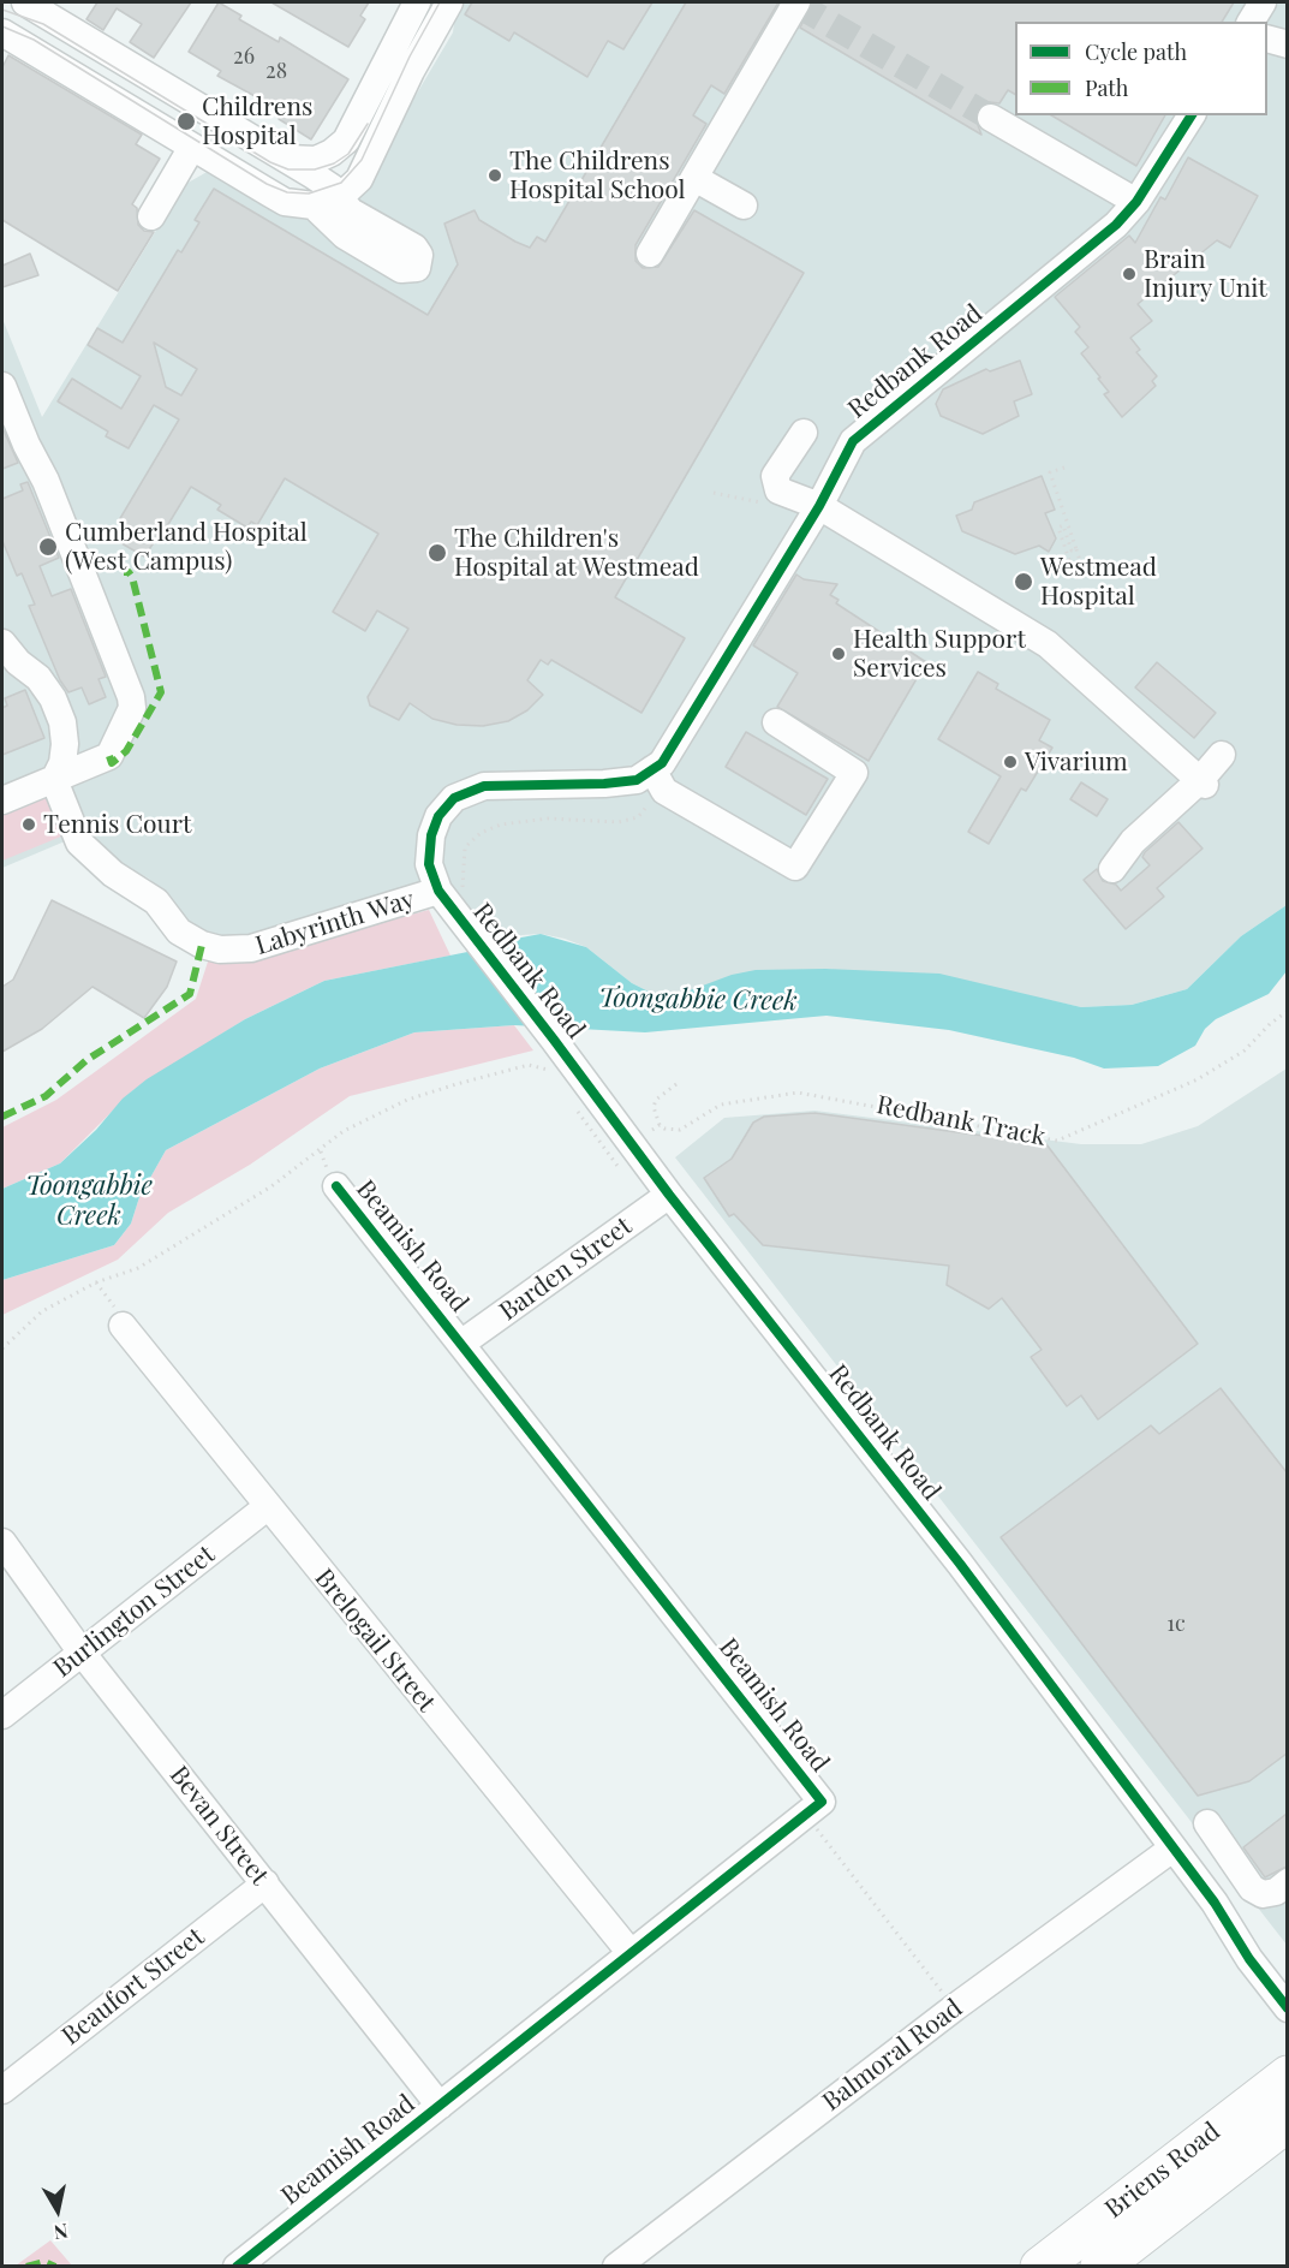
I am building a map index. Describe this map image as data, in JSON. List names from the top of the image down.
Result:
{
  "streets": {
    "highway": ["Briens Road"],
    "street": [
      "Redbank Road",
      "Labyrinth Way",
      "Beamish Road",
      "Barden Street",
      "Burlington Street",
      "Brelogail Street",
      "Bevan Street",
      "Beaufort Street",
      "Balmoral Road"
    ],
    "path": ["Redbank Track"]
  },
  "crossings": [
    ["Redbank Road", "Labyrinth Way"],
    ["Redbank Road", "Barden Street"],
    ["Redbank Road", "Balmoral Road"],
    ["Beamish Road", "Barden Street"],
    ["Beamish Road", "Brelogail Street"],
    ["Beamish Road", "Bevan Street"],
    ["Burlington Street", "Brelogail Street"],
    ["Burlington Street", "Bevan Street"],
    ["Bevan Street", "Beaufort Street"]
  ],
  "water": ["Toongabbie Creek"],
  "places": [
    "Childrens Hospital",
    "The Childrens Hospital School",
    "Brain Injury Unit",
    "Cumberland Hospital (West Campus)",
    "The Children's Hospital at Westmead",
    "Westmead Hospital",
    "Health Support Services",
    "Vivarium",
    "Tennis Court"
  ],
  "house_numbers": ["26", "28", "1c"],
  "legend": ["Cycle path", "Path"],
  "north": "bottom"
}
